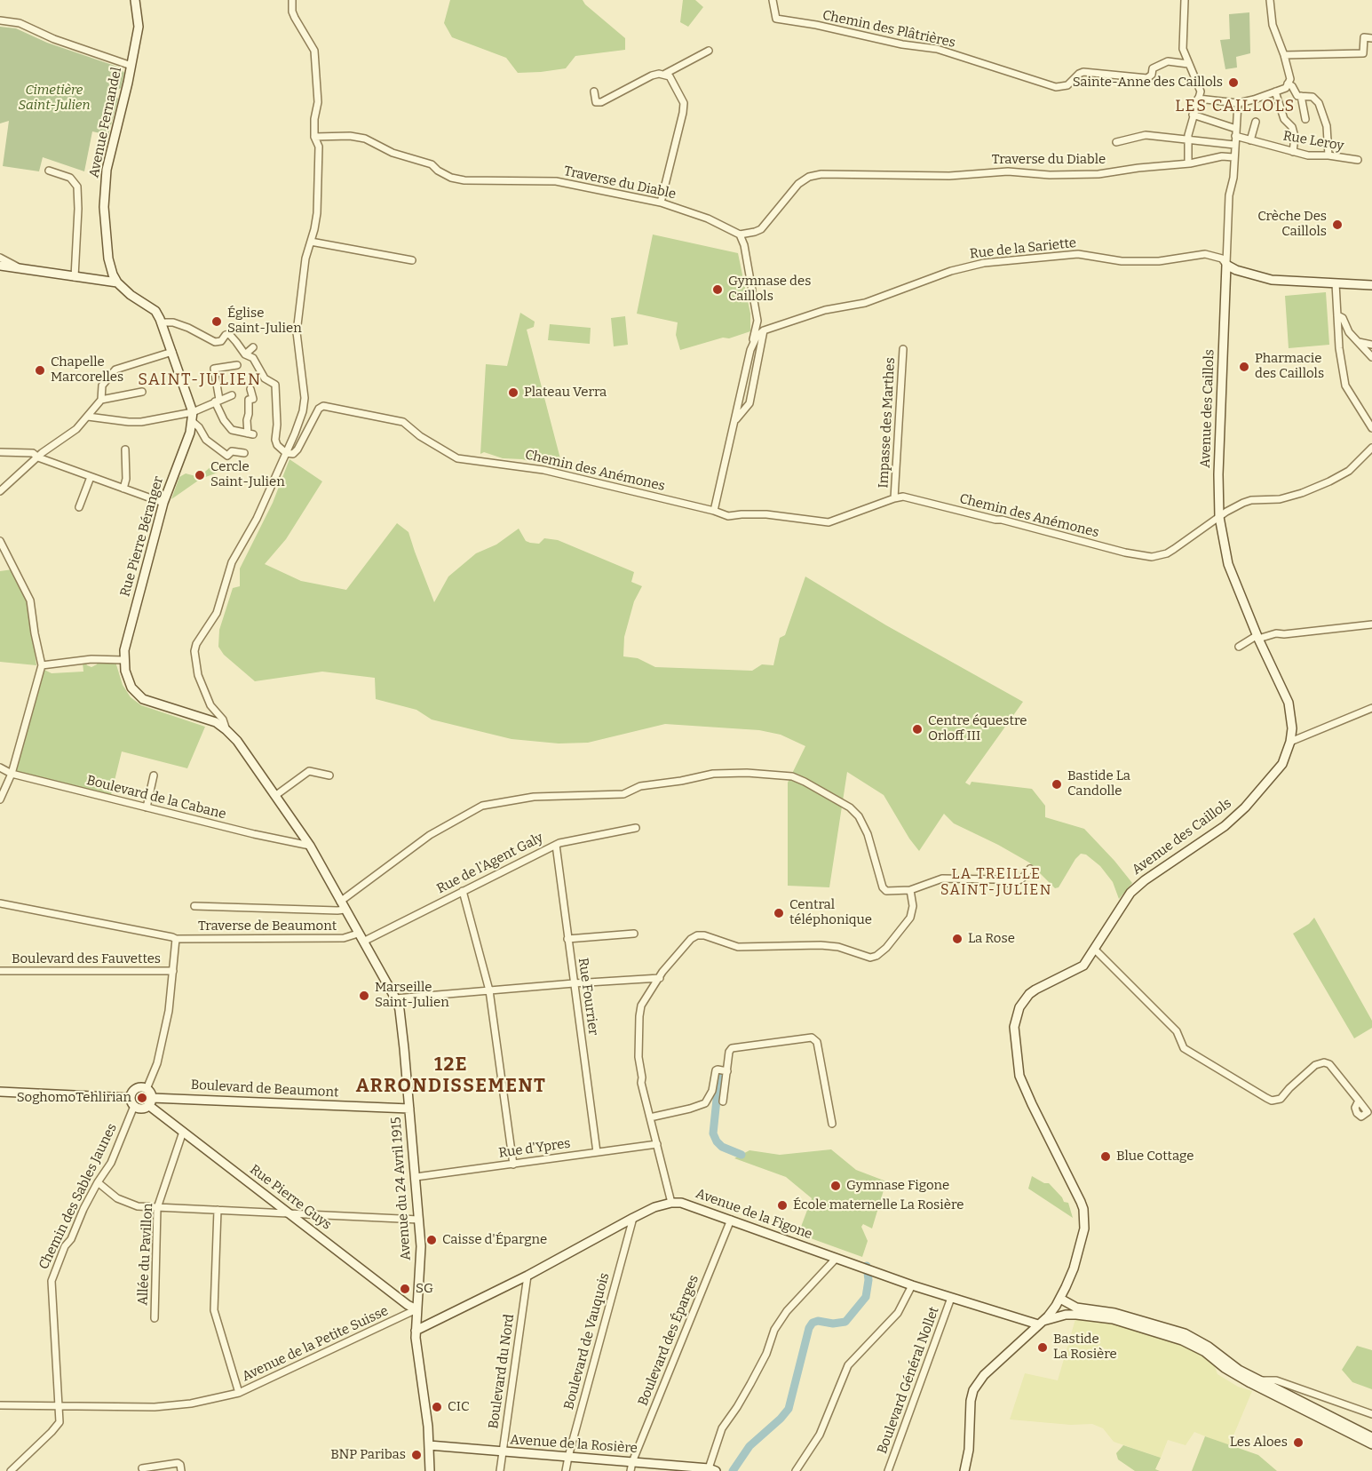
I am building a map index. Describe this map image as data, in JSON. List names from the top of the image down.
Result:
{
  "streets": {
    "street": [
      "Chemin des Plâtrières",
      "Avenue Fernandel",
      "Rue Leroy",
      "Traverse du Diable",
      "Rue de la Sariette",
      "Avenue des Caillols",
      "Impasse des Marthes",
      "Chemin des Anémones",
      "Rue Pierre Béranger",
      "Boulevard de la Cabane",
      "Rue de l'Agent Galy",
      "Traverse de Beaumont",
      "Boulevard des Fauvettes",
      "Rue Fourrier",
      "Boulevard de Beaumont",
      "Rue d'Ypres",
      "Avenue du 24 Avril 1915",
      "Chemin des Sables Jaunes",
      "Rue Pierre Guys",
      "Avenue de la Figone",
      "Allée du Pavillon",
      "Boulevard des Éparges",
      "Boulevard de Vauquois",
      "Avenue de la Petite Suisse",
      "Boulevard du Nord",
      "Boulevard Général Nollet",
      "Avenue de la Rosière"
    ]
  },
  "crossings": [
    ["Avenue Fernandel", "Rue Pierre Béranger"],
    ["Rue Leroy", "Avenue des Caillols"],
    ["Traverse du Diable", "Avenue des Caillols"],
    ["Rue de la Sariette", "Avenue des Caillols"],
    ["Avenue des Caillols", "Chemin des Anémones"],
    ["Avenue des Caillols", "Avenue de la Figone"],
    ["Impasse des Marthes", "Chemin des Anémones"],
    ["Chemin des Anémones", "Rue Pierre Béranger"],
    ["Chemin des Anémones", "Avenue du 24 Avril 1915"],
    ["Rue Pierre Béranger", "Avenue du 24 Avril 1915"],
    ["Boulevard de la Cabane", "Avenue du 24 Avril 1915"],
    ["Rue de l'Agent Galy", "Rue Fourrier"],
    ["Rue de l'Agent Galy", "Avenue du 24 Avril 1915"],
    ["Traverse de Beaumont", "Avenue du 24 Avril 1915"],
    ["Rue Fourrier", "Rue d'Ypres"],
    ["Boulevard de Beaumont", "Avenue du 24 Avril 1915"],
    ["Boulevard de Beaumont", "Chemin des Sables Jaunes"],
    ["Boulevard de Beaumont", "Rue Pierre Guys"],
    ["Rue d'Ypres", "Avenue du 24 Avril 1915"],
    ["Avenue du 24 Avril 1915", "Rue Pierre Guys"],
    ["Avenue du 24 Avril 1915", "Avenue de la Petite Suisse"],
    ["Avenue du 24 Avril 1915", "Avenue de la Rosière"],
    ["Chemin des Sables Jaunes", "Rue Pierre Guys"],
    ["Chemin des Sables Jaunes", "Avenue de la Petite Suisse"],
    ["Rue Pierre Guys", "Allée du Pavillon"],
    ["Rue Pierre Guys", "Avenue de la Petite Suisse"],
    ["Avenue de la Figone", "Boulevard des Éparges"],
    ["Avenue de la Figone", "Boulevard Général Nollet"],
    ["Boulevard des Éparges", "Avenue de la Rosière"],
    ["Boulevard de Vauquois", "Avenue de la Rosière"],
    ["Boulevard du Nord", "Avenue de la Rosière"]
  ],
  "districts": [
    "LES CAILLOLS",
    "SAINT-JULIEN",
    "LA TREILLE SAINT-JULIEN",
    "12E ARRONDISSEMENT"
  ],
  "parks": ["Cimetière Saint-Julien"],
  "places": [
    "Sainte-Anne des Caillols",
    "Crèche Des Caillols",
    "Gymnase des Caillols",
    "Église Saint-Julien",
    "Pharmacie des Caillols",
    "Chapelle Marcorelles",
    "Plateau Verra",
    "Cercle Saint-Julien",
    "Centre équestre Orloff III",
    "Bastide La Candolle",
    "Central téléphonique",
    "La Rose",
    "Marseille Saint-Julien",
    "SoghomoTehlirian",
    "Blue Cottage",
    "Gymnase Figone",
    "École maternelle La Rosière",
    "Caisse d'Épargne",
    "SG",
    "Bastide La Rosière",
    "CIC",
    "Les Aloes",
    "BNP Paribas"
  ]
}
